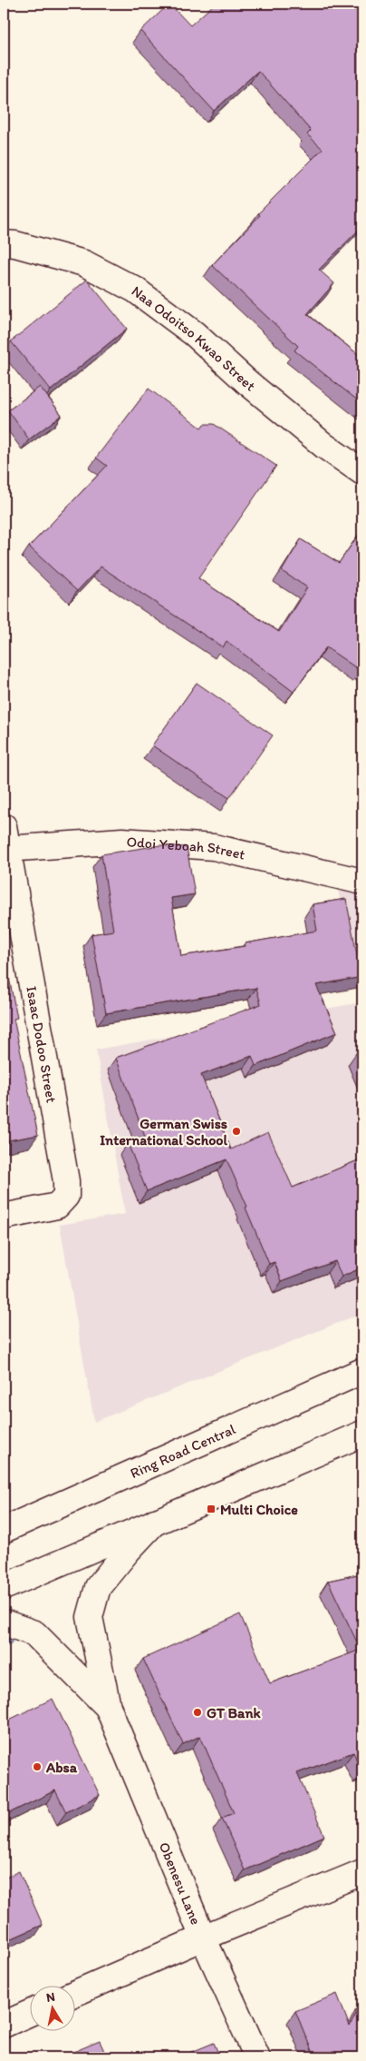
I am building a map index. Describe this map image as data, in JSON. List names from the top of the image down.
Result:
{
  "streets": {
    "street": [
      "Naa Odoitso Kwao Street",
      "Odoi Yeboah Street",
      "Isaac Dodoo Street",
      "Ring Road Central",
      "Obenesu Lane"
    ]
  },
  "crossings": [
    ["Odoi Yeboah Street", "Isaac Dodoo Street"]
  ],
  "places": {
    "other": ["German Swiss International School", "GT Bank", "Absa"],
    "transit": ["Multi Choice"]
  },
  "north": "top"
}
